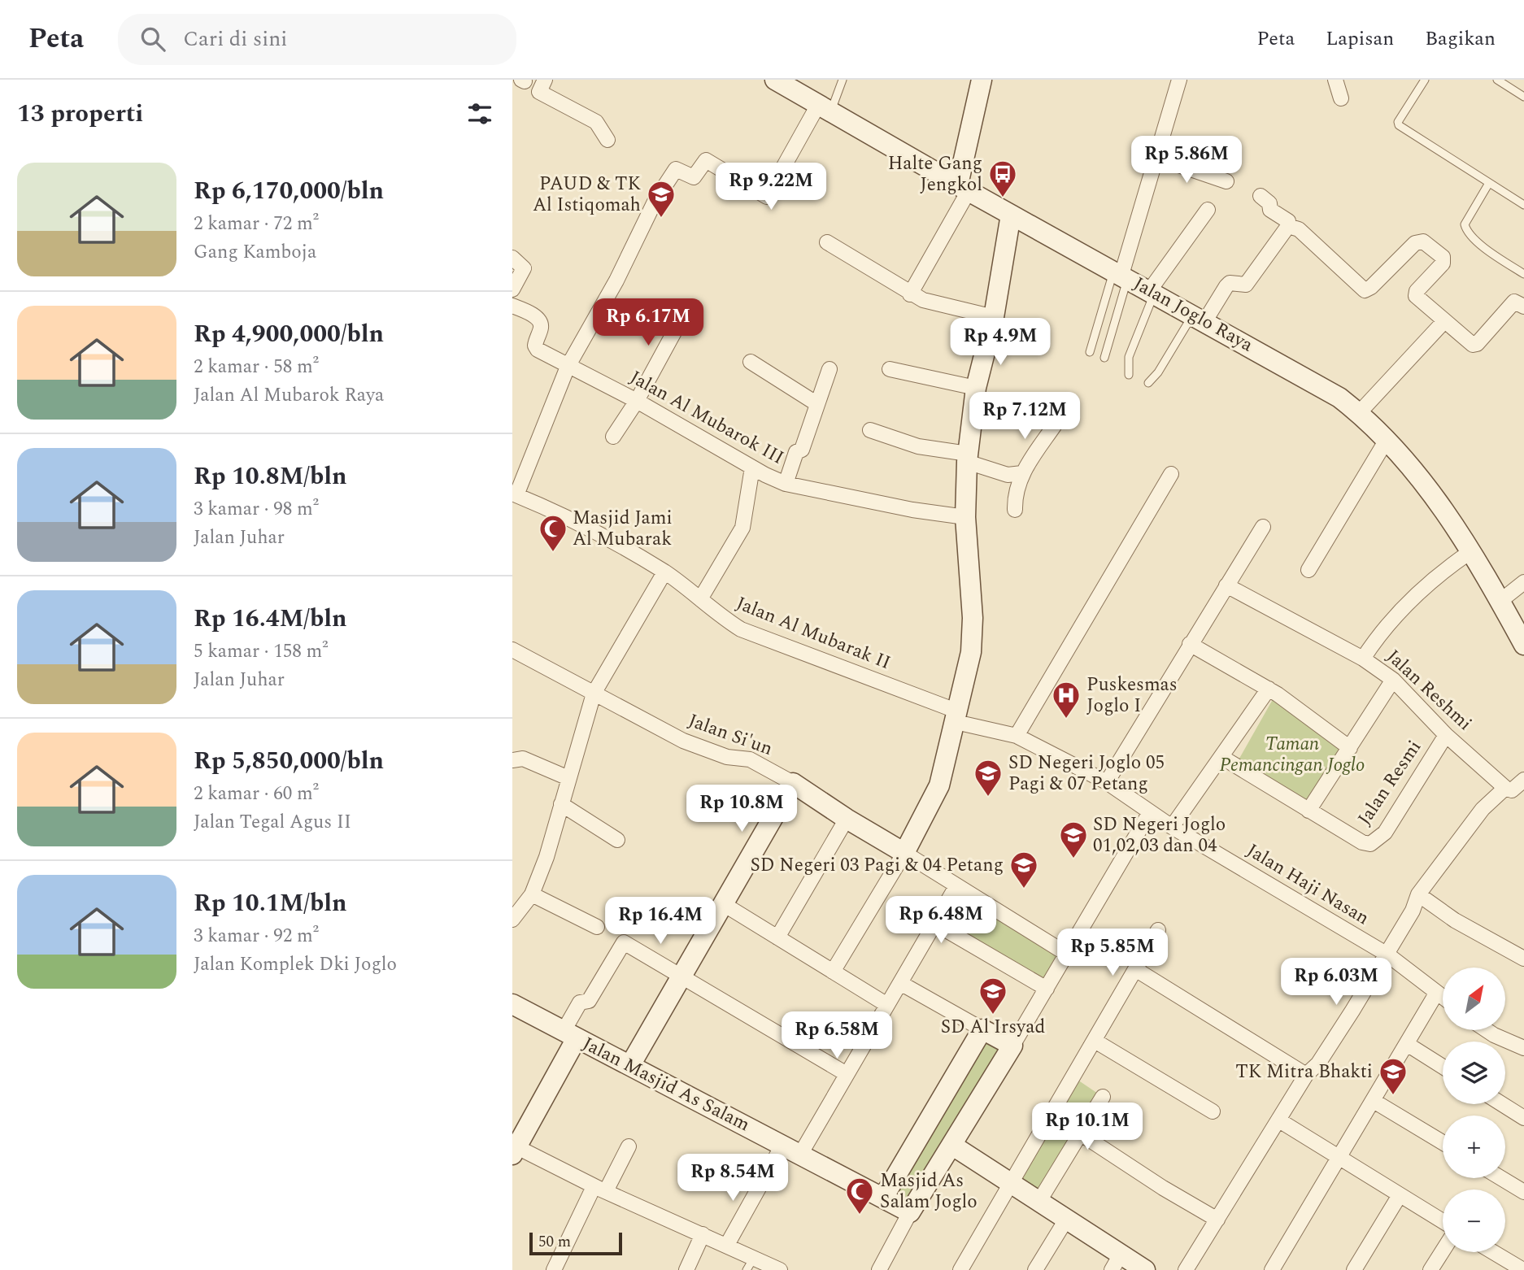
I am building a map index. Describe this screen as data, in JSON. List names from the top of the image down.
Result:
{
  "streets": {
    "street": [
      "Jalan Joglo Raya",
      "Jalan Al Mubarok III",
      "Jalan Al Mubarak II",
      "Jalan Reshmi",
      "Jalan Si'un",
      "Jalan Resmi",
      "Jalan Haji Nasan",
      "Jalan Masjid As Salam"
    ]
  },
  "crossings": [
    ["Jalan Al Mubarak II", "Jalan Haji Nasan"],
    ["Jalan Reshmi", "Jalan Resmi"]
  ],
  "parks": ["Taman Pemancingan Joglo"],
  "places": {
    "bus stop": ["Halte Gang Jengkol"],
    "school or university": [
      "PAUD & TK Al Istiqomah",
      "SD Negeri Joglo 05 Pagi & 07 Petang",
      "SD Negeri Joglo 01,02,03 dan 04",
      "SD Negeri 03 Pagi & 04 Petang",
      "SD Al Irsyad",
      "TK Mitra Bhakti"
    ],
    "mosque": ["Masjid Jami Al Mubarak", "Masjid As Salam Joglo"],
    "hospital": ["Puskesmas Joglo I"]
  },
  "scale_bar": "50 m",
  "north": "top right",
  "page": {
    "header": "Peta",
    "search": "Cari di sini",
    "nav": ["Peta", "Lapisan", "Bagikan"],
    "heading": "13 properti",
    "price": [
      "Rp 5.86M",
      "Rp 9.22M",
      "Rp 6.17M",
      "Rp 4.9M",
      "Rp 7.12M",
      "Rp 10.8M",
      "Rp 6.48M",
      "Rp 16.4M",
      "Rp 5.85M",
      "Rp 6.03M",
      "Rp 6.58M",
      "Rp 10.1M",
      "Rp 8.54M"
    ],
    "list": [
      {
        "name": "Rp 6,170,000/bln",
        "note": "2 kamar · 72 m² · Gang Kamboja"
      },
      {
        "name": "Rp 4,900,000/bln",
        "note": "2 kamar · 58 m² · Jalan Al Mubarok Raya"
      },
      {
        "name": "Rp 10.8M/bln",
        "note": "3 kamar · 98 m² · Jalan Juhar"
      },
      {
        "name": "Rp 16.4M/bln",
        "note": "5 kamar · 158 m² · Jalan Juhar"
      },
      {
        "name": "Rp 5,850,000/bln",
        "note": "2 kamar · 60 m² · Jalan Tegal Agus II"
      },
      {
        "name": "Rp 10.1M/bln",
        "note": "3 kamar · 92 m² · Jalan Komplek Dki Joglo"
      }
    ],
    "map_buttons": ["+", "−"],
    "scale": "50 m"
  }
}
